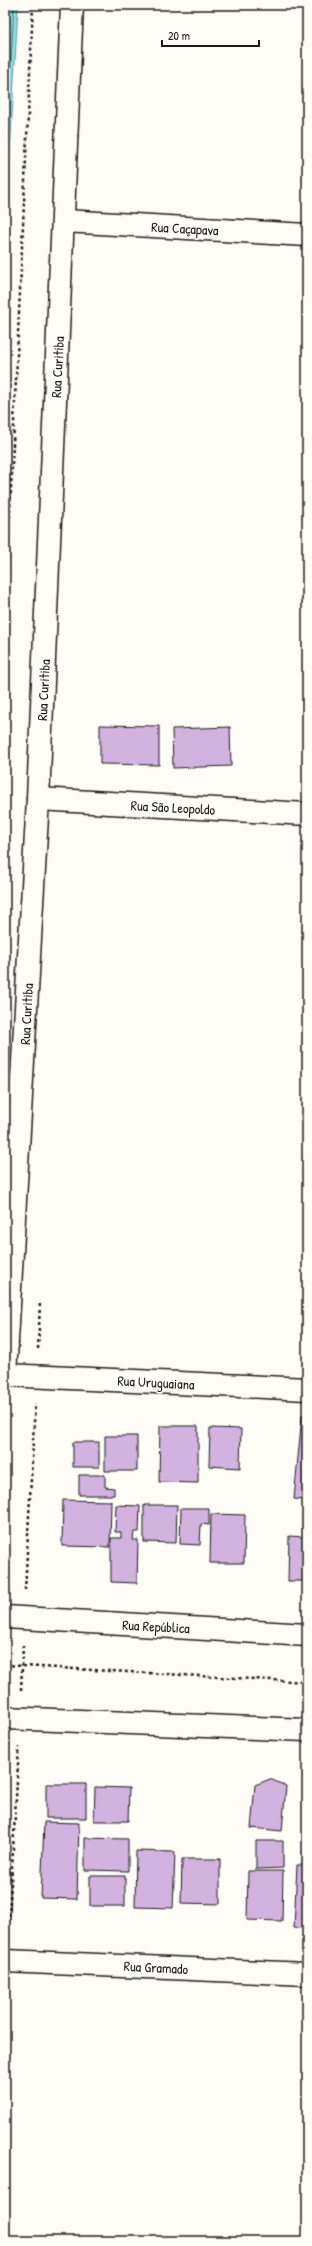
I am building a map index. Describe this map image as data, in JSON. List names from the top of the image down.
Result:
{
  "streets": {
    "street": [
      "Rua Caçapava",
      "Rua Curitiba",
      "Rua São Leopoldo",
      "Rua Uruguaiana",
      "Rua República",
      "Rua Gramado"
    ]
  },
  "crossings": [
    ["Rua Caçapava", "Rua Curitiba"],
    ["Rua Curitiba", "Rua São Leopoldo"],
    ["Rua Curitiba", "Rua Uruguaiana"]
  ],
  "scale_bar": "20 m"
}
